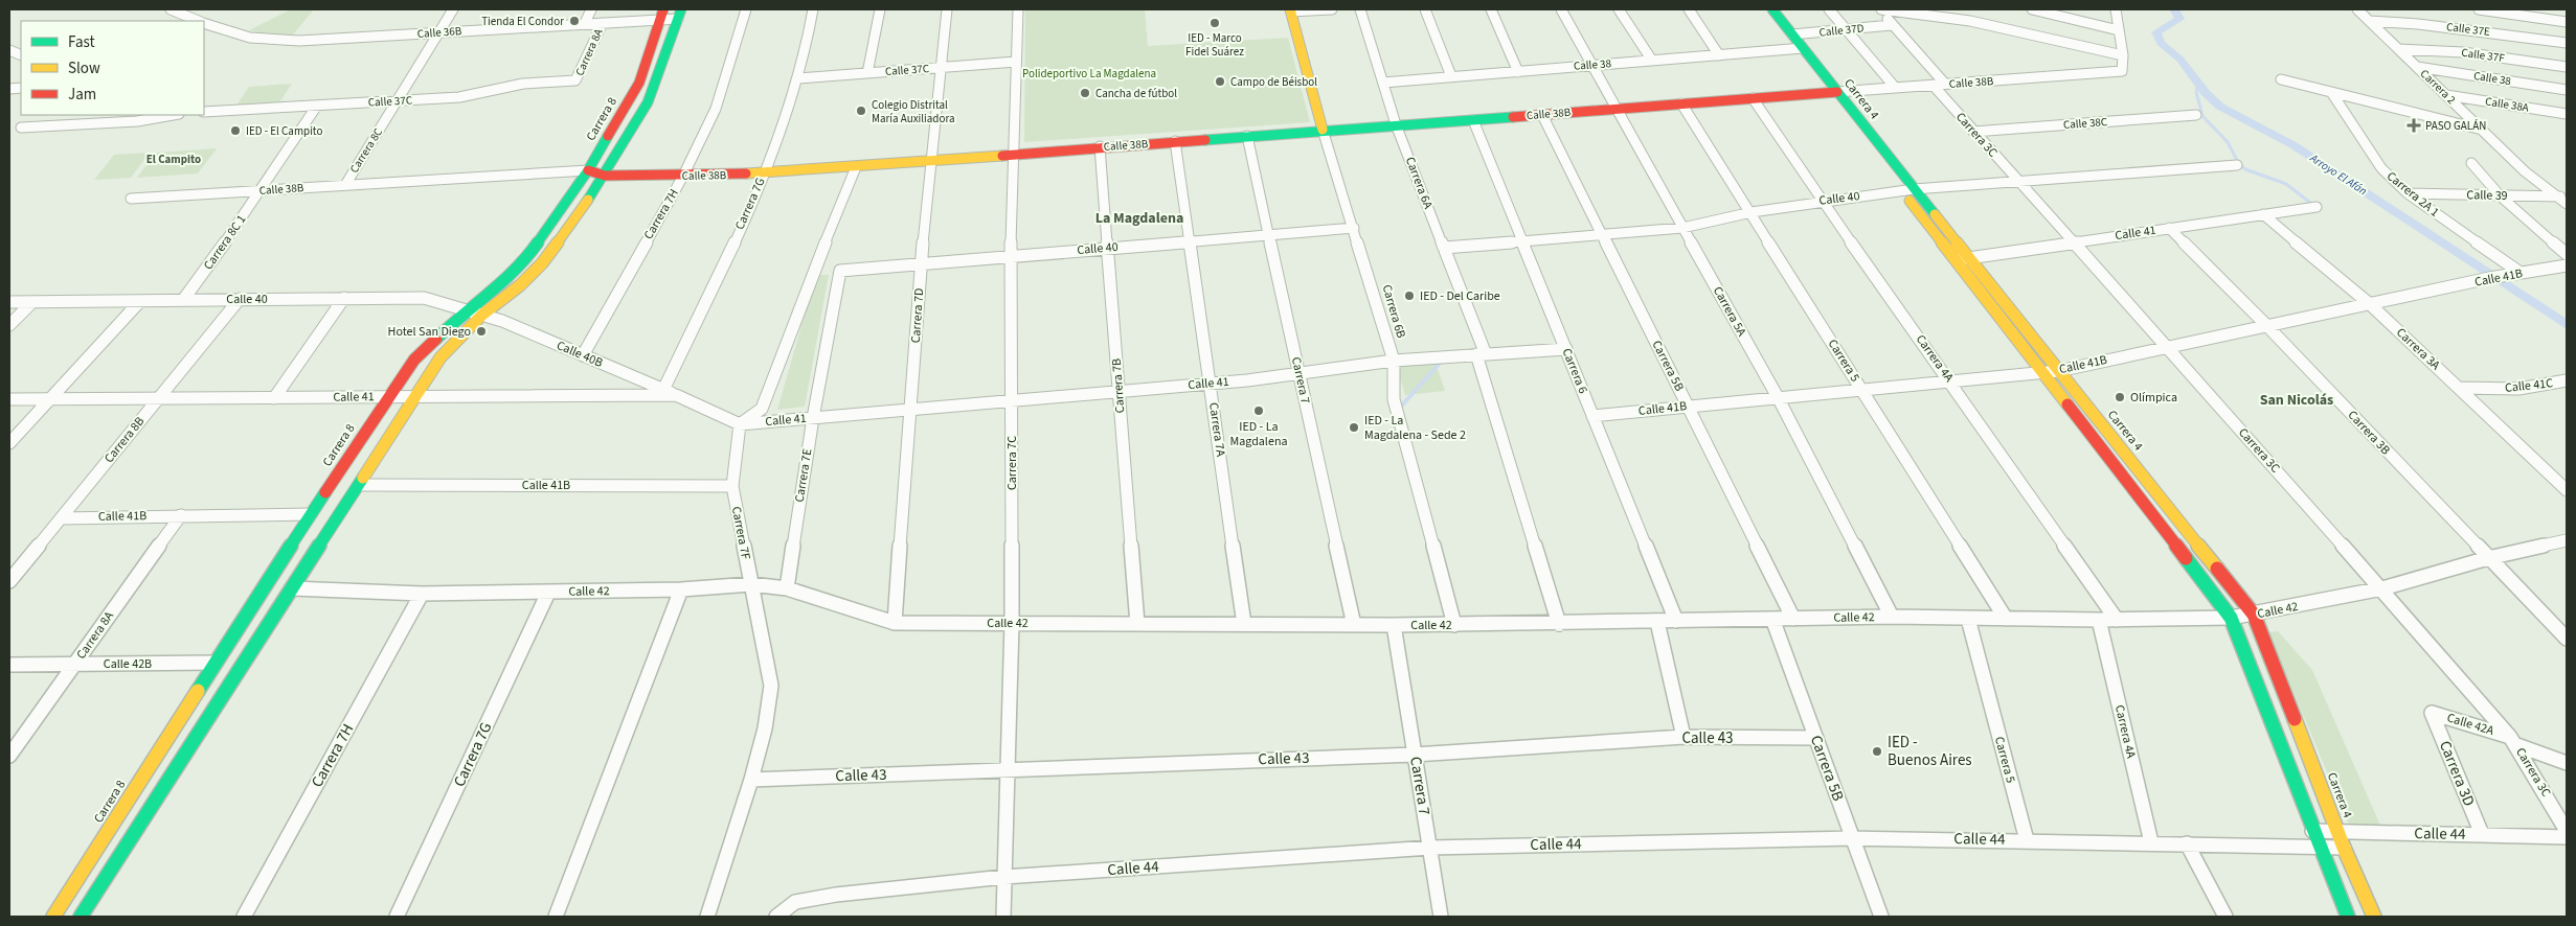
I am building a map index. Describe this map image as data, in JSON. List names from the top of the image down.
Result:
{
  "streets": {
    "street": [
      "Calle 37E",
      "Calle 37D",
      "Calle 36B",
      "Carrera 8A",
      "Calle 37F",
      "Calle 38",
      "Calle 37C",
      "Calle 38B",
      "Carrera 2",
      "Carrera 4",
      "Calle 38A",
      "Carrera 8",
      "Calle 38C",
      "Carrera 3C",
      "Carrera 8C",
      "Carrera 6A",
      "Carrera 2A 1",
      "Calle 39",
      "Calle 40",
      "Carrera 7G",
      "Carrera 7H",
      "Calle 41",
      "Carrera 8C 1",
      "Calle 41B",
      "Carrera 6B",
      "Carrera 5A",
      "Carrera 7D",
      "Carrera 3A",
      "Calle 40B",
      "Carrera 4A",
      "Carrera 5",
      "Carrera 5B",
      "Carrera 6",
      "Carrera 7",
      "Carrera 7B",
      "Calle 41C",
      "Carrera 7A",
      "Carrera 3B",
      "Carrera 8B",
      "Carrera 7C",
      "Carrera 7E",
      "Carrera 7F",
      "Calle 42",
      "Calle 42B",
      "Calle 42A",
      "Calle 43",
      "Carrera 3D",
      "Calle 44"
    ]
  },
  "crossings": [
    ["Calle 37E", "Carrera 2"],
    ["Calle 37D", "Carrera 4"],
    ["Calle 37D", "Carrera 3C"],
    ["Calle 36B", "Carrera 8A"],
    ["Calle 36B", "Carrera 8"],
    ["Calle 36B", "Carrera 8C"],
    ["Carrera 8A", "Calle 37C"],
    ["Carrera 8A", "Calle 41B"],
    ["Carrera 8A", "Calle 42B"],
    ["Calle 37F", "Carrera 2"],
    ["Calle 38", "Carrera 2"],
    ["Calle 38", "Carrera 4"],
    ["Calle 38", "Carrera 6A"],
    ["Calle 38", "Carrera 5A"],
    ["Calle 37C", "Carrera 8C"],
    ["Calle 37C", "Carrera 7G"],
    ["Calle 37C", "Carrera 8C 1"],
    ["Calle 37C", "Carrera 7D"],
    ["Calle 37C", "Carrera 7C"],
    ["Calle 38B", "Carrera 4"],
    ["Calle 38B", "Carrera 8"],
    ["Calle 38B", "Carrera 3C"],
    ["Calle 38B", "Carrera 8C"],
    ["Calle 38B", "Carrera 6A"],
    ["Calle 38B", "Carrera 7G"],
    ["Calle 38B", "Carrera 7H"],
    ["Calle 38B", "Carrera 8C 1"],
    ["Calle 38B", "Carrera 6B"],
    ["Calle 38B", "Carrera 5A"],
    ["Calle 38B", "Carrera 7D"],
    ["Calle 38B", "Carrera 4A"],
    ["Calle 38B", "Carrera 5"],
    ["Calle 38B", "Carrera 5B"],
    ["Calle 38B", "Carrera 6"],
    ["Calle 38B", "Carrera 7"],
    ["Calle 38B", "Carrera 7B"],
    ["Calle 38B", "Carrera 7A"],
    ["Calle 38B", "Carrera 7C"],
    ["Carrera 2", "Calle 38A"],
    ["Carrera 2", "Calle 39"],
    ["Carrera 4", "Calle 40"],
    ["Carrera 4", "Calle 41"],
    ["Carrera 4", "Calle 41B"],
    ["Carrera 4", "Calle 42"],
    ["Carrera 4", "Calle 44"],
    ["Carrera 8", "Calle 40"],
    ["Carrera 8", "Calle 41"],
    ["Carrera 8", "Calle 41B"],
    ["Carrera 8", "Calle 42B"],
    ["Calle 38C", "Carrera 3C"],
    ["Carrera 3C", "Calle 40"],
    ["Carrera 3C", "Calle 41"],
    ["Carrera 3C", "Calle 41B"],
    ["Carrera 3C", "Calle 42"],
    ["Carrera 3C", "Calle 42A"],
    ["Carrera 6A", "Calle 40"],
    ["Carrera 6A", "Calle 41"],
    ["Carrera 6A", "Calle 42"],
    ["Carrera 2A 1", "Calle 39"],
    ["Carrera 2A 1", "Calle 41B"],
    ["Calle 40", "Carrera 8C 1"],
    ["Calle 40", "Carrera 6B"],
    ["Calle 40", "Carrera 5A"],
    ["Calle 40", "Carrera 7D"],
    ["Calle 40", "Calle 40B"],
    ["Calle 40", "Carrera 4A"],
    ["Calle 40", "Carrera 5"],
    ["Calle 40", "Carrera 5B"],
    ["Calle 40", "Carrera 6"],
    ["Calle 40", "Carrera 7"],
    ["Calle 40", "Carrera 7B"],
    ["Calle 40", "Carrera 7A"],
    ["Calle 40", "Carrera 8B"],
    ["Calle 40", "Carrera 7C"],
    ["Calle 40", "Carrera 7E"],
    ["Carrera 7G", "Calle 40B"],
    ["Carrera 7G", "Calle 42"],
    ["Carrera 7H", "Calle 40B"],
    ["Carrera 7H", "Calle 42"],
    ["Calle 41", "Carrera 6B"],
    ["Calle 41", "Carrera 7D"],
    ["Calle 41", "Carrera 3A"],
    ["Calle 41", "Calle 40B"],
    ["Calle 41", "Carrera 6"],
    ["Calle 41", "Carrera 7"],
    ["Calle 41", "Carrera 7B"],
    ["Calle 41", "Carrera 7A"],
    ["Calle 41", "Carrera 3B"],
    ["Calle 41", "Carrera 8B"],
    ["Calle 41", "Carrera 7C"],
    ["Calle 41", "Carrera 7E"],
    ["Calle 41", "Carrera 7F"],
    ["Calle 41B", "Carrera 5A"],
    ["Calle 41B", "Carrera 3A"],
    ["Calle 41B", "Carrera 4A"],
    ["Calle 41B", "Carrera 5"],
    ["Calle 41B", "Carrera 5B"],
    ["Calle 41B", "Carrera 6"],
    ["Calle 41B", "Carrera 3B"],
    ["Calle 41B", "Carrera 8B"],
    ["Calle 41B", "Carrera 7F"],
    ["Carrera 6B", "Calle 42"],
    ["Carrera 5A", "Calle 42"],
    ["Carrera 7D", "Calle 42"],
    ["Carrera 3A", "Calle 41C"],
    ["Carrera 4A", "Calle 42"],
    ["Carrera 4A", "Calle 44"],
    ["Carrera 5", "Calle 42"],
    ["Carrera 5", "Calle 44"],
    ["Carrera 5B", "Calle 42"],
    ["Carrera 5B", "Calle 43"],
    ["Carrera 5B", "Calle 44"],
    ["Carrera 6", "Calle 42"],
    ["Carrera 7", "Calle 42"],
    ["Carrera 7", "Calle 43"],
    ["Carrera 7", "Calle 44"],
    ["Carrera 7B", "Calle 42"],
    ["Carrera 7A", "Calle 42"],
    ["Carrera 3B", "Calle 42"],
    ["Carrera 7C", "Calle 42"],
    ["Carrera 7C", "Calle 43"],
    ["Carrera 7C", "Calle 44"],
    ["Carrera 7E", "Calle 42"],
    ["Carrera 7F", "Calle 42"],
    ["Carrera 7F", "Calle 43"],
    ["Calle 42A", "Carrera 3D"],
    ["Carrera 3D", "Calle 44"]
  ],
  "districts": ["El Campito", "La Magdalena", "San Nicolás"],
  "water": ["Arroyo El Afán"],
  "parks": ["Polideportivo La Magdalena"],
  "places": {
    "other": [
      "Tienda El Condor",
      "IED - Marco Fidel Suárez",
      "Campo de Béisbol",
      "Cancha de fútbol",
      "Colegio Distrital María Auxiliadora",
      "IED - El Campito",
      "IED - Del Caribe",
      "Hotel San Diego",
      "Olímpica",
      "IED - La Magdalena",
      "IED - La Magdalena - Sede 2",
      "IED - Buenos Aires"
    ],
    "health": ["PASO GALÁN"]
  },
  "legend": ["Fast", "Slow", "Jam"]
}
